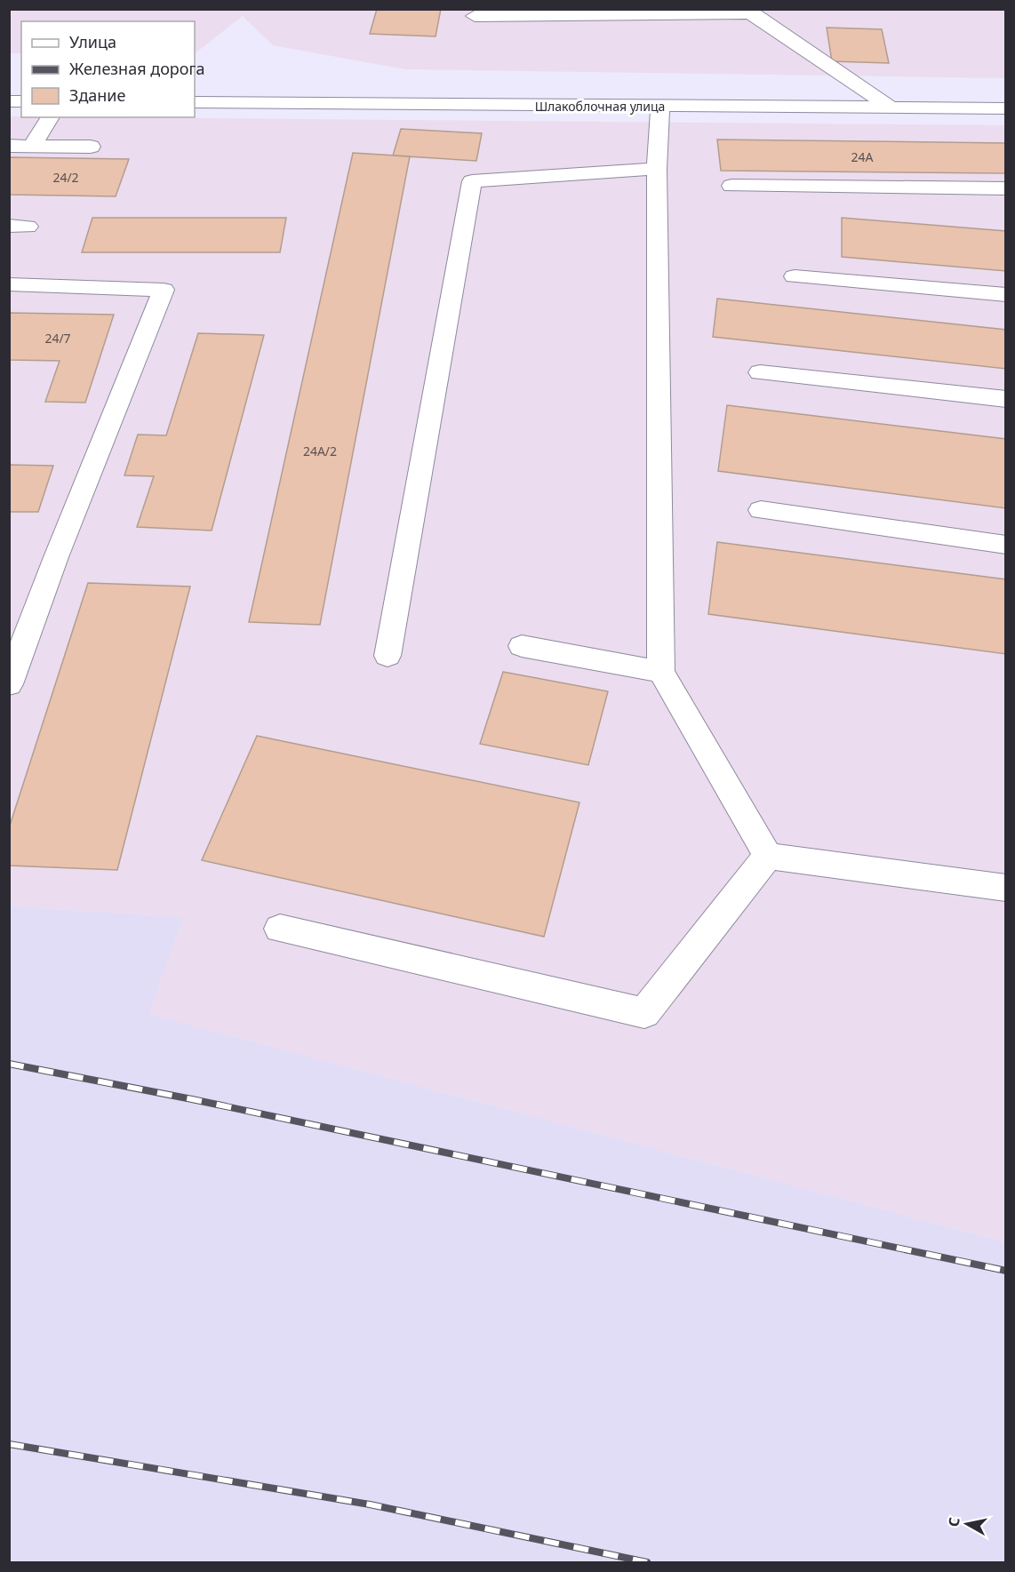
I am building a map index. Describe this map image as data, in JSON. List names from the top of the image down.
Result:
{
  "streets": {
    "street": ["Шлакоблочная улица"]
  },
  "house_numbers": [
    "24А",
    "24/2",
    "24/7",
    "24А/2"
  ],
  "legend": ["Улица", "Железная дорога", "Здание"],
  "north": "left"
}
